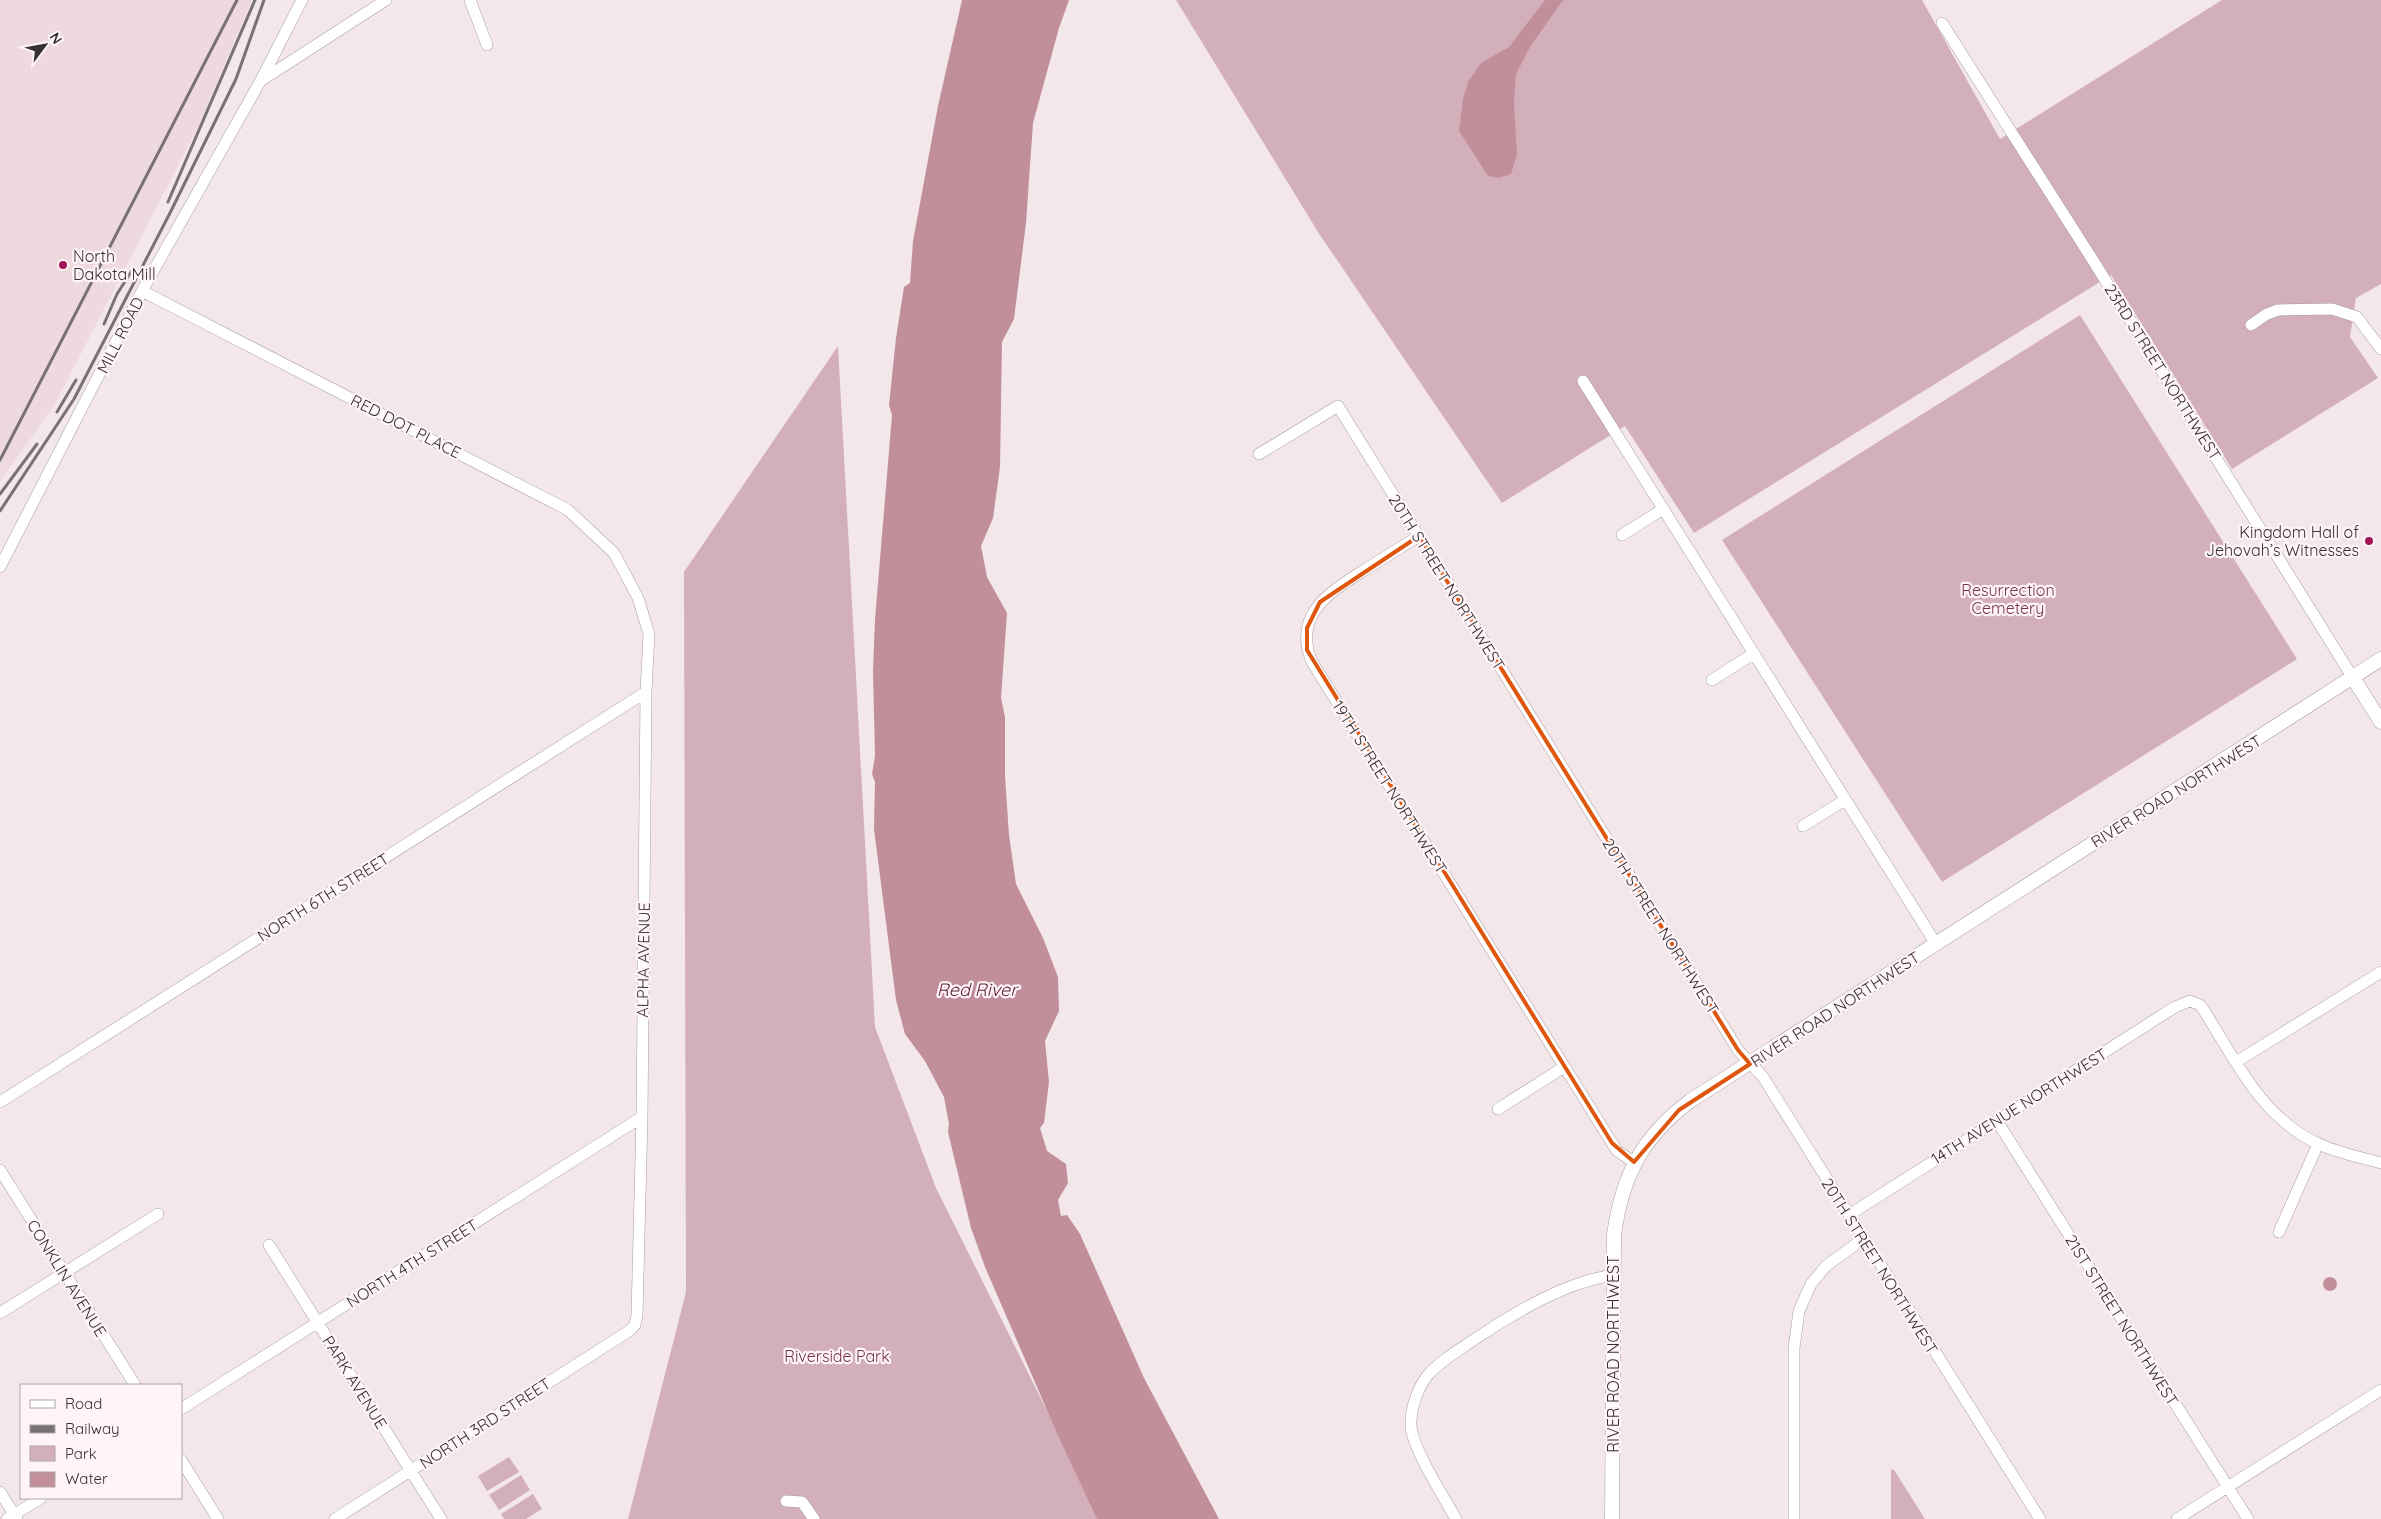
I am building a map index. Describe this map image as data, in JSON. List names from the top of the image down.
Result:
{
  "streets": {
    "street": [
      "MILL ROAD",
      "23RD STREET NORTHWEST",
      "RED DOT PLACE",
      "20TH STREET NORTHWEST",
      "19TH STREET NORTHWEST",
      "RIVER ROAD NORTHWEST",
      "NORTH 6TH STREET",
      "ALPHA AVENUE",
      "14TH AVENUE NORTHWEST",
      "NORTH 4TH STREET",
      "CONKLIN AVENUE",
      "21ST STREET NORTHWEST",
      "PARK AVENUE",
      "NORTH 3RD STREET"
    ]
  },
  "crossings": [
    ["MILL ROAD", "RED DOT PLACE"],
    ["23RD STREET NORTHWEST", "RIVER ROAD NORTHWEST"],
    ["RED DOT PLACE", "ALPHA AVENUE"],
    ["20TH STREET NORTHWEST", "19TH STREET NORTHWEST"],
    ["20TH STREET NORTHWEST", "RIVER ROAD NORTHWEST"],
    ["20TH STREET NORTHWEST", "14TH AVENUE NORTHWEST"],
    ["19TH STREET NORTHWEST", "RIVER ROAD NORTHWEST"],
    ["NORTH 6TH STREET", "ALPHA AVENUE"],
    ["ALPHA AVENUE", "NORTH 4TH STREET"],
    ["ALPHA AVENUE", "NORTH 3RD STREET"],
    ["14TH AVENUE NORTHWEST", "21ST STREET NORTHWEST"],
    ["NORTH 4TH STREET", "PARK AVENUE"],
    ["PARK AVENUE", "NORTH 3RD STREET"]
  ],
  "water": ["Red River"],
  "parks": ["Resurrection Cemetery", "Riverside Park"],
  "places": ["North Dakota Mill", "Kingdom Hall of Jehovah’s Witnesses"],
  "legend": [
    "Road",
    "Railway",
    "Park",
    "Water"
  ],
  "north": "top right"
}
